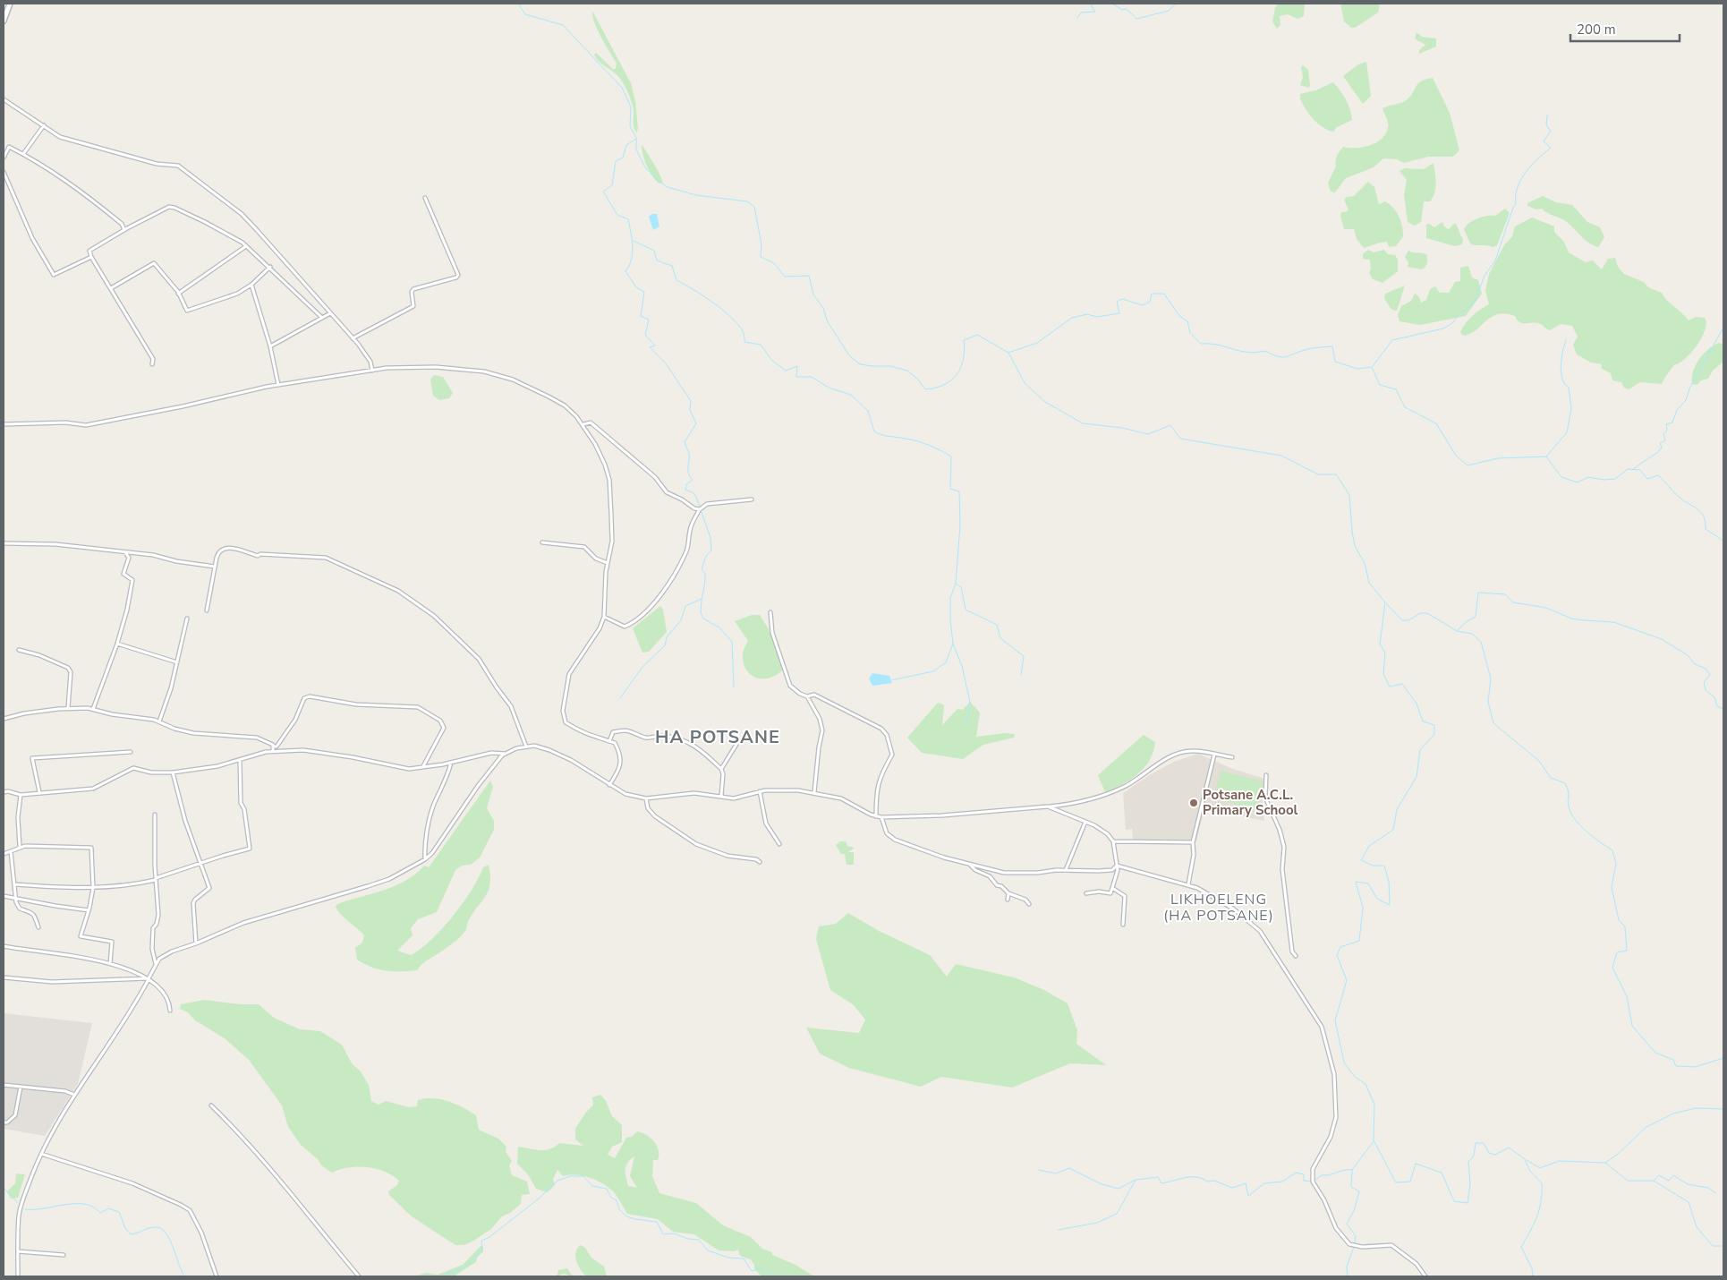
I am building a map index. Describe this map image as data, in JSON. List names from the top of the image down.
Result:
{
  "districts": ["HA POTSANE", "LIKHOELENG (HA POTSANE)"],
  "places": ["Potsane A.C.L. Primary School"],
  "scale_bar": "200 m"
}
